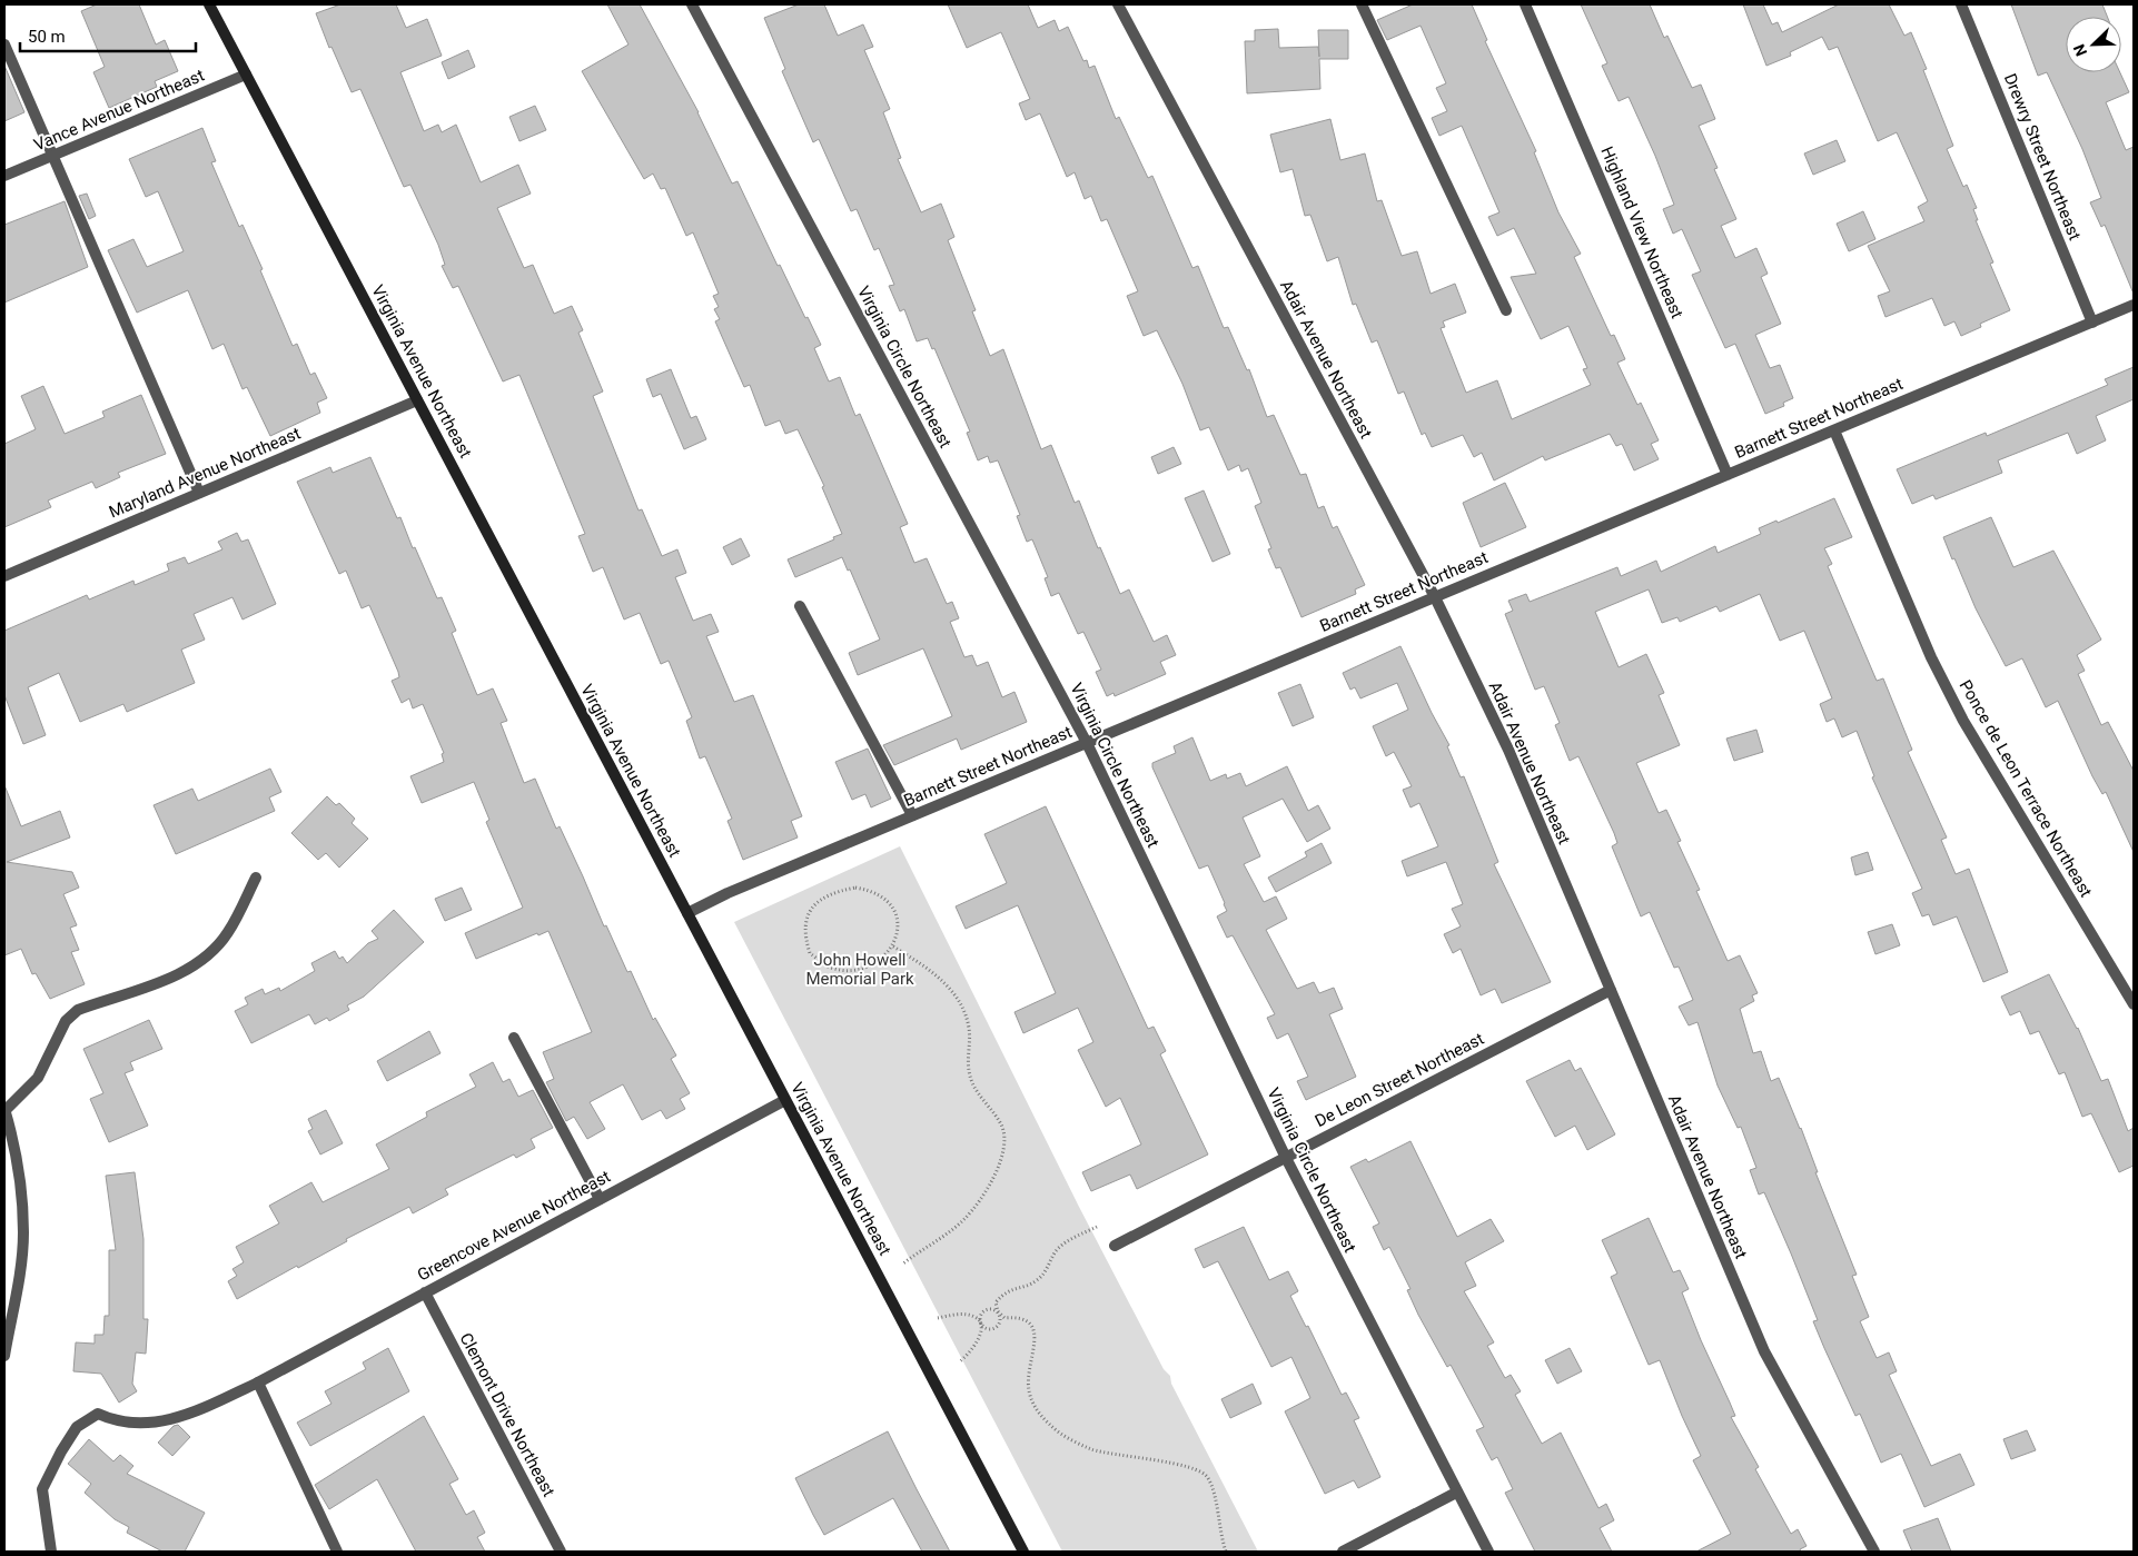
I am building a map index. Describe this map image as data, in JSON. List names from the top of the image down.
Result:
{
  "streets": {
    "street": [
      "Vance Avenue Northeast",
      "Drewry Street Northeast",
      "Highland View Northeast",
      "Adair Avenue Northeast",
      "Virginia Circle Northeast",
      "Virginia Avenue Northeast",
      "Barnett Street Northeast",
      "Maryland Avenue Northeast",
      "Ponce de Leon Terrace Northeast",
      "De Leon Street Northeast",
      "Greencove Avenue Northeast",
      "Clemont Drive Northeast"
    ]
  },
  "crossings": [
    ["Vance Avenue Northeast", "Virginia Avenue Northeast"],
    ["Drewry Street Northeast", "Barnett Street Northeast"],
    ["Highland View Northeast", "Barnett Street Northeast"],
    ["Adair Avenue Northeast", "Barnett Street Northeast"],
    ["Adair Avenue Northeast", "De Leon Street Northeast"],
    ["Virginia Circle Northeast", "Barnett Street Northeast"],
    ["Virginia Circle Northeast", "De Leon Street Northeast"],
    ["Virginia Avenue Northeast", "Barnett Street Northeast"],
    ["Virginia Avenue Northeast", "Maryland Avenue Northeast"],
    ["Virginia Avenue Northeast", "Greencove Avenue Northeast"],
    ["Barnett Street Northeast", "Ponce de Leon Terrace Northeast"],
    ["Greencove Avenue Northeast", "Clemont Drive Northeast"]
  ],
  "parks": ["John Howell Memorial Park"],
  "scale_bar": "50 m",
  "north": "bottom left"
}
